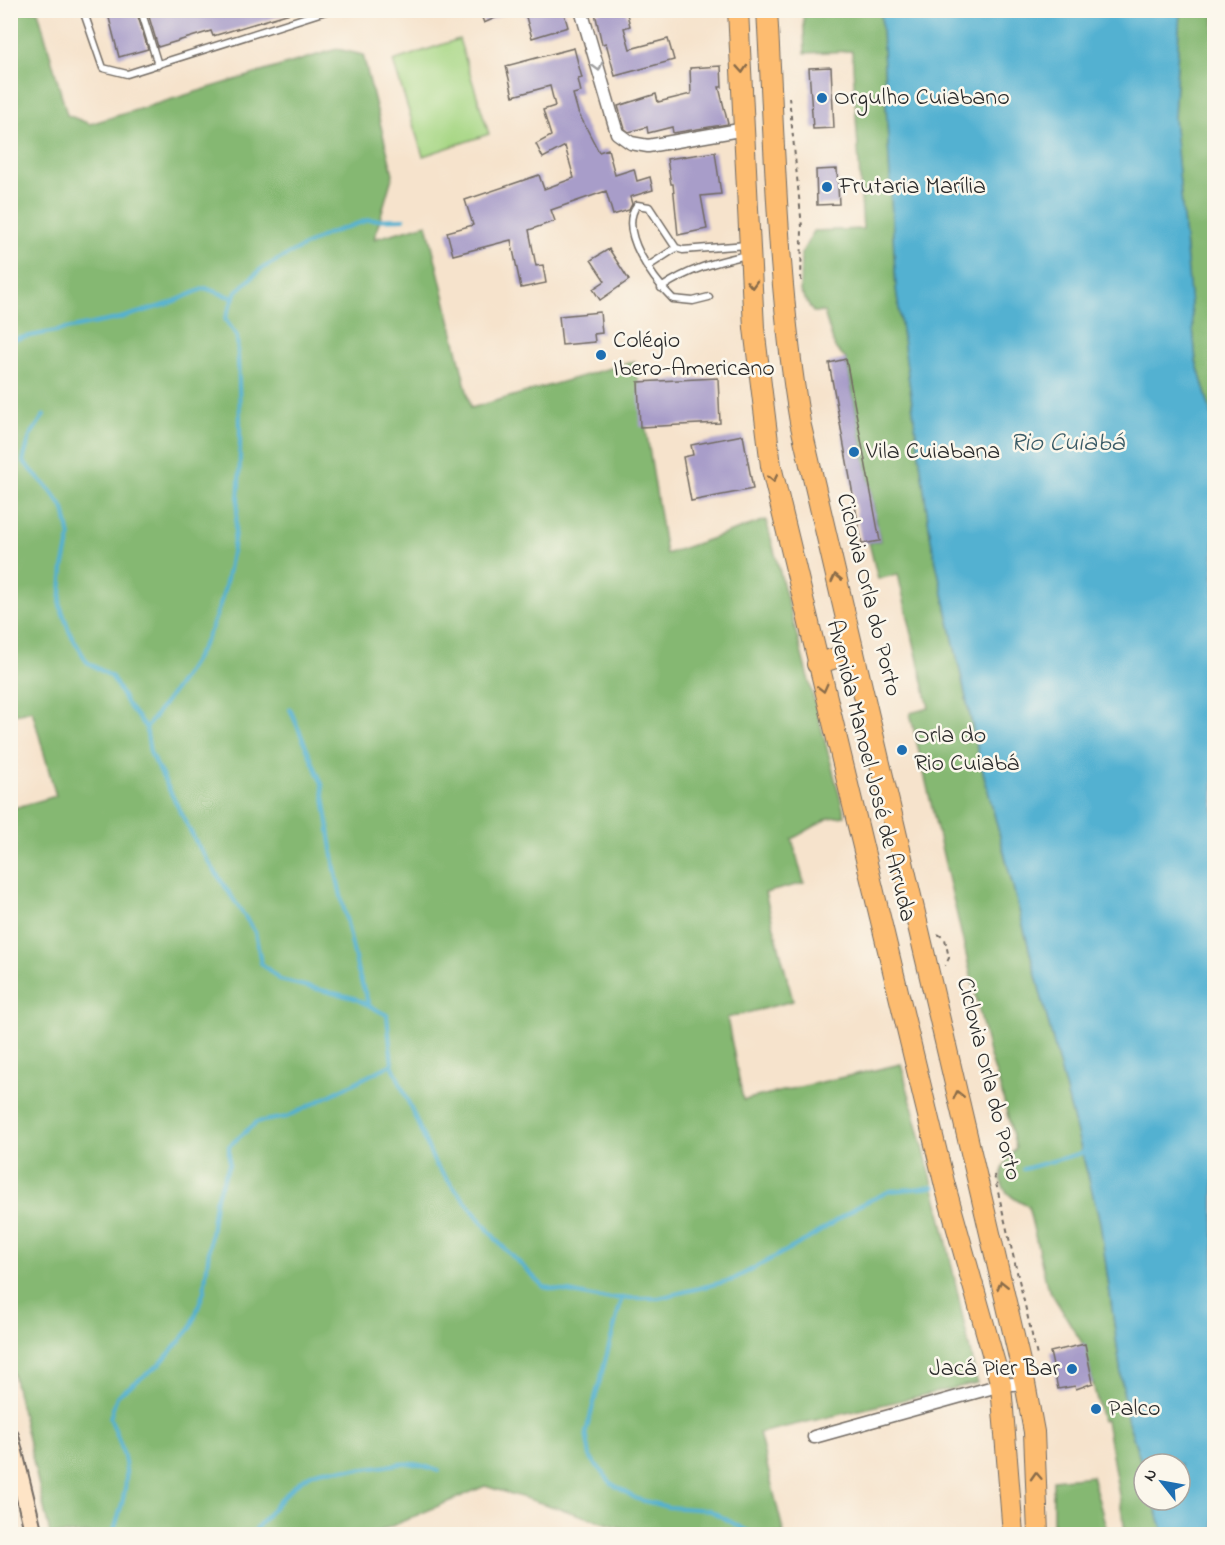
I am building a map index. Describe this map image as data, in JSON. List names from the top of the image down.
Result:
{
  "streets": {
    "main road": ["Avenida Manoel José de Arruda"],
    "path": ["Ciclovia Orla do Porto"]
  },
  "water": ["Rio Cuiabá"],
  "places": [
    "Orgulho Cuiabano",
    "Frutaria Marília",
    "Colégio Ibero-Americano",
    "Vila Cuiabana",
    "Orla do Rio Cuiabá",
    "Jacá Pier Bar",
    "Palco"
  ],
  "north": "top left"
}
